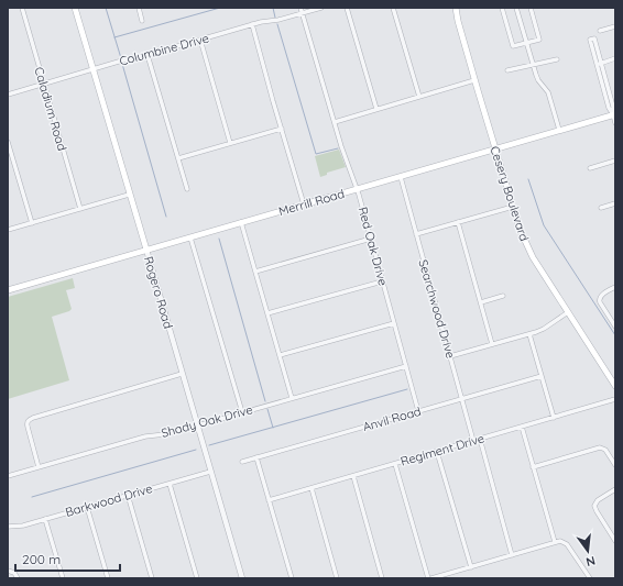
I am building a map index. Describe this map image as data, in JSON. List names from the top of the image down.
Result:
{
  "streets": {
    "main road": ["Cesery Boulevard", "Merrill Road", "Rogero Road"],
    "street": [
      "Columbine Drive",
      "Caladium Road",
      "Red Oak Drive",
      "Searchwood Drive",
      "Anvil Road",
      "Shady Oak Drive",
      "Regiment Drive",
      "Barkwood Drive"
    ]
  },
  "crossings": [
    ["Columbine Drive", "Caladium Road"],
    ["Columbine Drive", "Red Oak Drive"],
    ["Columbine Drive", "Rogero Road"],
    ["Cesery Boulevard", "Merrill Road"],
    ["Merrill Road", "Red Oak Drive"],
    ["Merrill Road", "Rogero Road"],
    ["Merrill Road", "Searchwood Drive"],
    ["Red Oak Drive", "Anvil Road"],
    ["Red Oak Drive", "Shady Oak Drive"],
    ["Rogero Road", "Shady Oak Drive"],
    ["Rogero Road", "Barkwood Drive"],
    ["Searchwood Drive", "Anvil Road"],
    ["Searchwood Drive", "Regiment Drive"]
  ],
  "scale_bar": "200 m",
  "north": "bottom"
}
